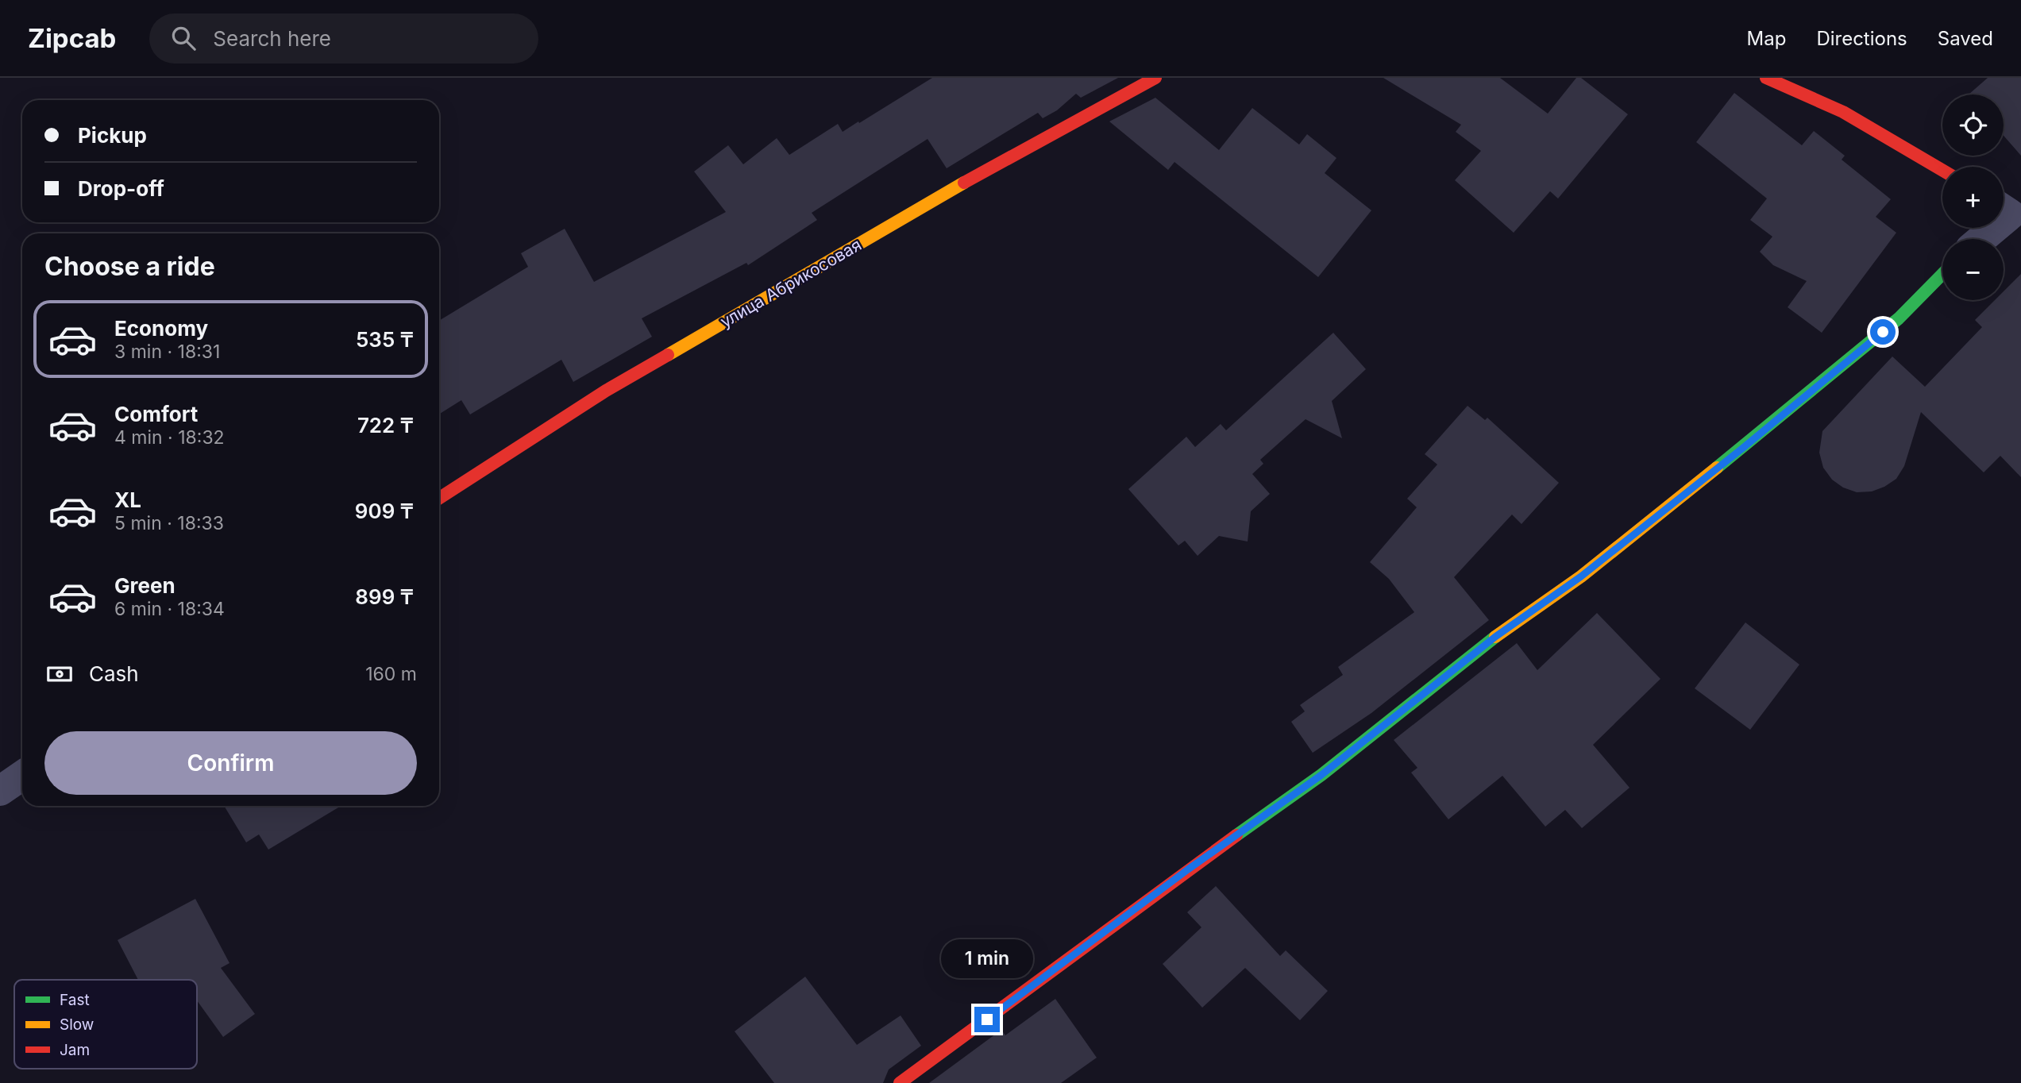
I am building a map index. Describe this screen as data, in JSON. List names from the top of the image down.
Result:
{
  "streets": {
    "street": ["улица Абрикосовая"]
  },
  "legend": ["Fast", "Slow", "Jam"],
  "page": {
    "header": "Zipcab",
    "search": "Search here",
    "nav": ["Map", "Directions", "Saved"],
    "map_buttons": ["+", "−"],
    "banner": ["Pickup", "Drop-off"],
    "heading": "Choose a ride",
    "list": [
      {
        "name": "Economy",
        "note": "3 min · 18:31",
        "value": "535 ₸"
      },
      {
        "name": "Comfort",
        "note": "4 min · 18:32",
        "value": "722 ₸"
      },
      {
        "name": "XL",
        "note": "5 min · 18:33",
        "value": "909 ₸"
      },
      {
        "name": "Green",
        "note": "6 min · 18:34",
        "value": "899 ₸"
      }
    ],
    "pay": ["Cash", "160 m"],
    "buttons": "Confirm",
    "bubble": "1 min"
  }
}
